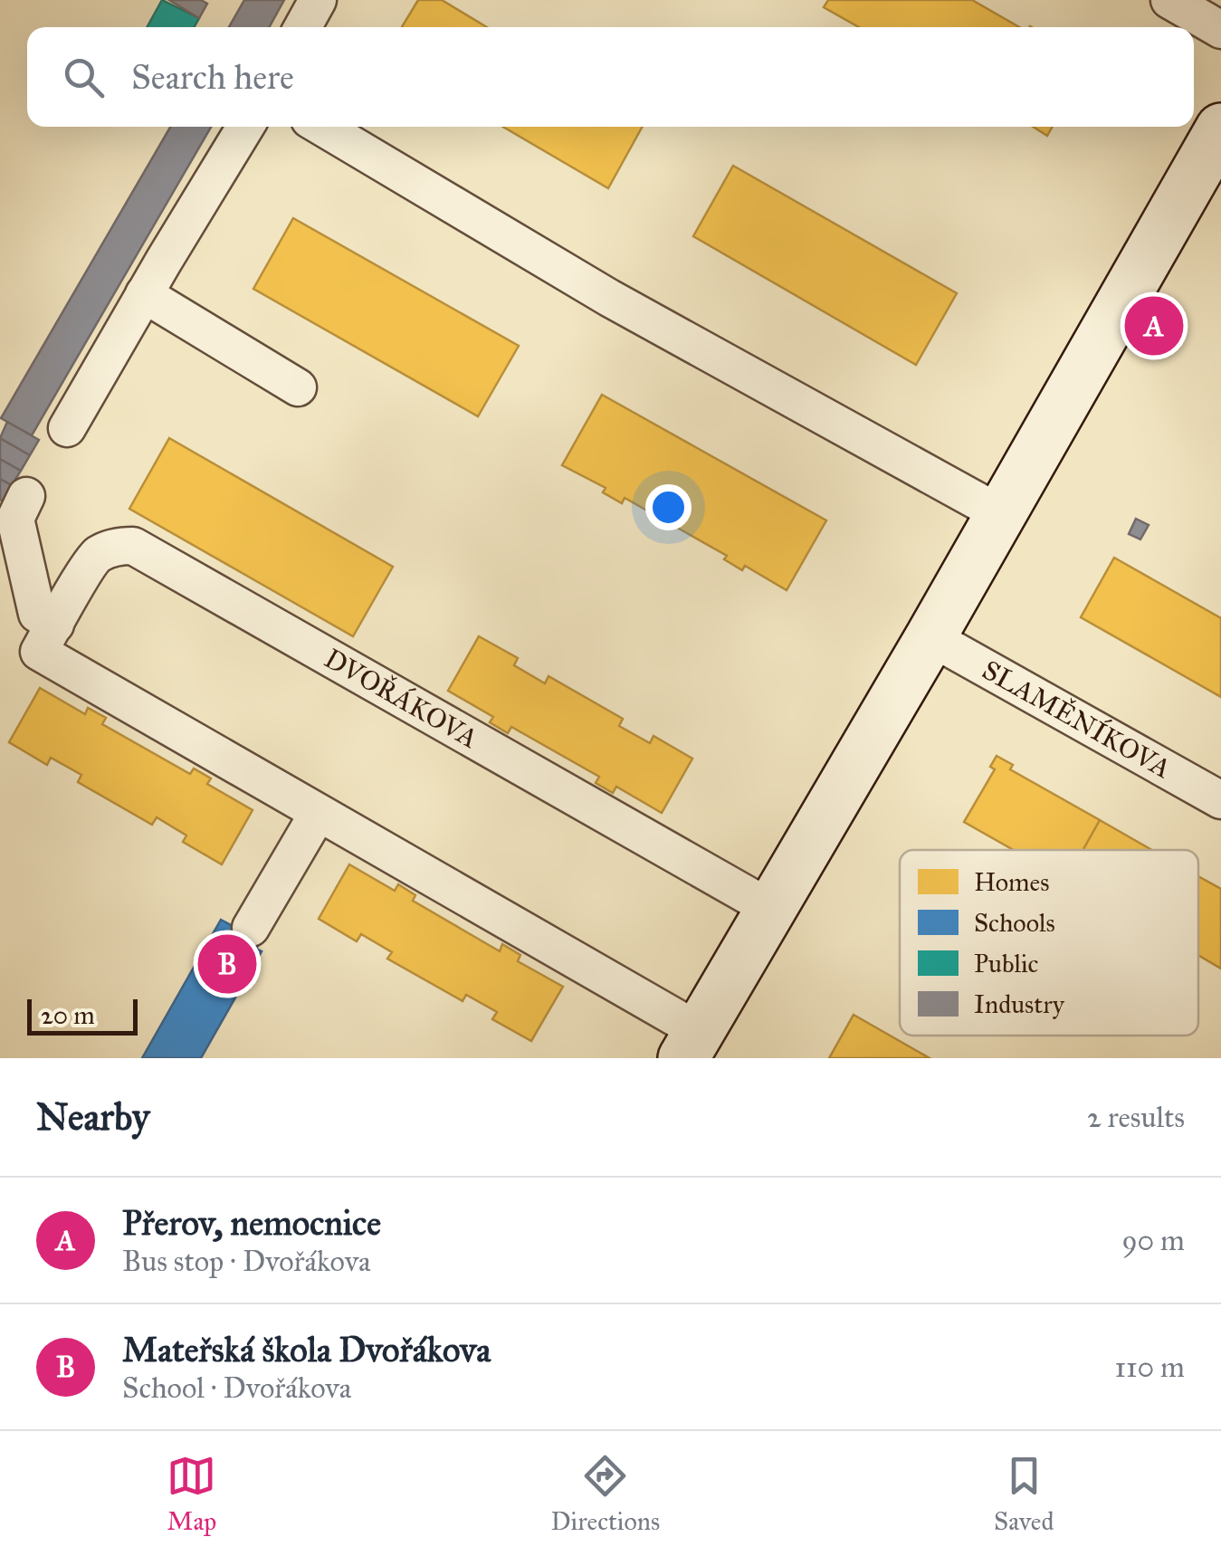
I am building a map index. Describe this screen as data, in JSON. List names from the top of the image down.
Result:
{
  "streets": {
    "main road": ["DVOŘÁKOVA"],
    "street": ["SLAMĚNÍKOVA"]
  },
  "crossings": [
    ["DVOŘÁKOVA", "SLAMĚNÍKOVA"]
  ],
  "legend": [
    "Homes",
    "Schools",
    "Public",
    "Industry"
  ],
  "scale_bar": "20 m",
  "page": {
    "search": "Search here",
    "pins": ["A", "B"],
    "scale": "20 m",
    "heading": ["Nearby", "2 results"],
    "list": [
      {
        "mark": "A",
        "name": "Přerov, nemocnice",
        "note": "Bus stop · Dvořákova",
        "value": "90 m"
      },
      {
        "mark": "B",
        "name": "Mateřská škola Dvořákova",
        "note": "School · Dvořákova",
        "value": "110 m"
      }
    ],
    "nav": ["Map", "Directions", "Saved"]
  }
}
